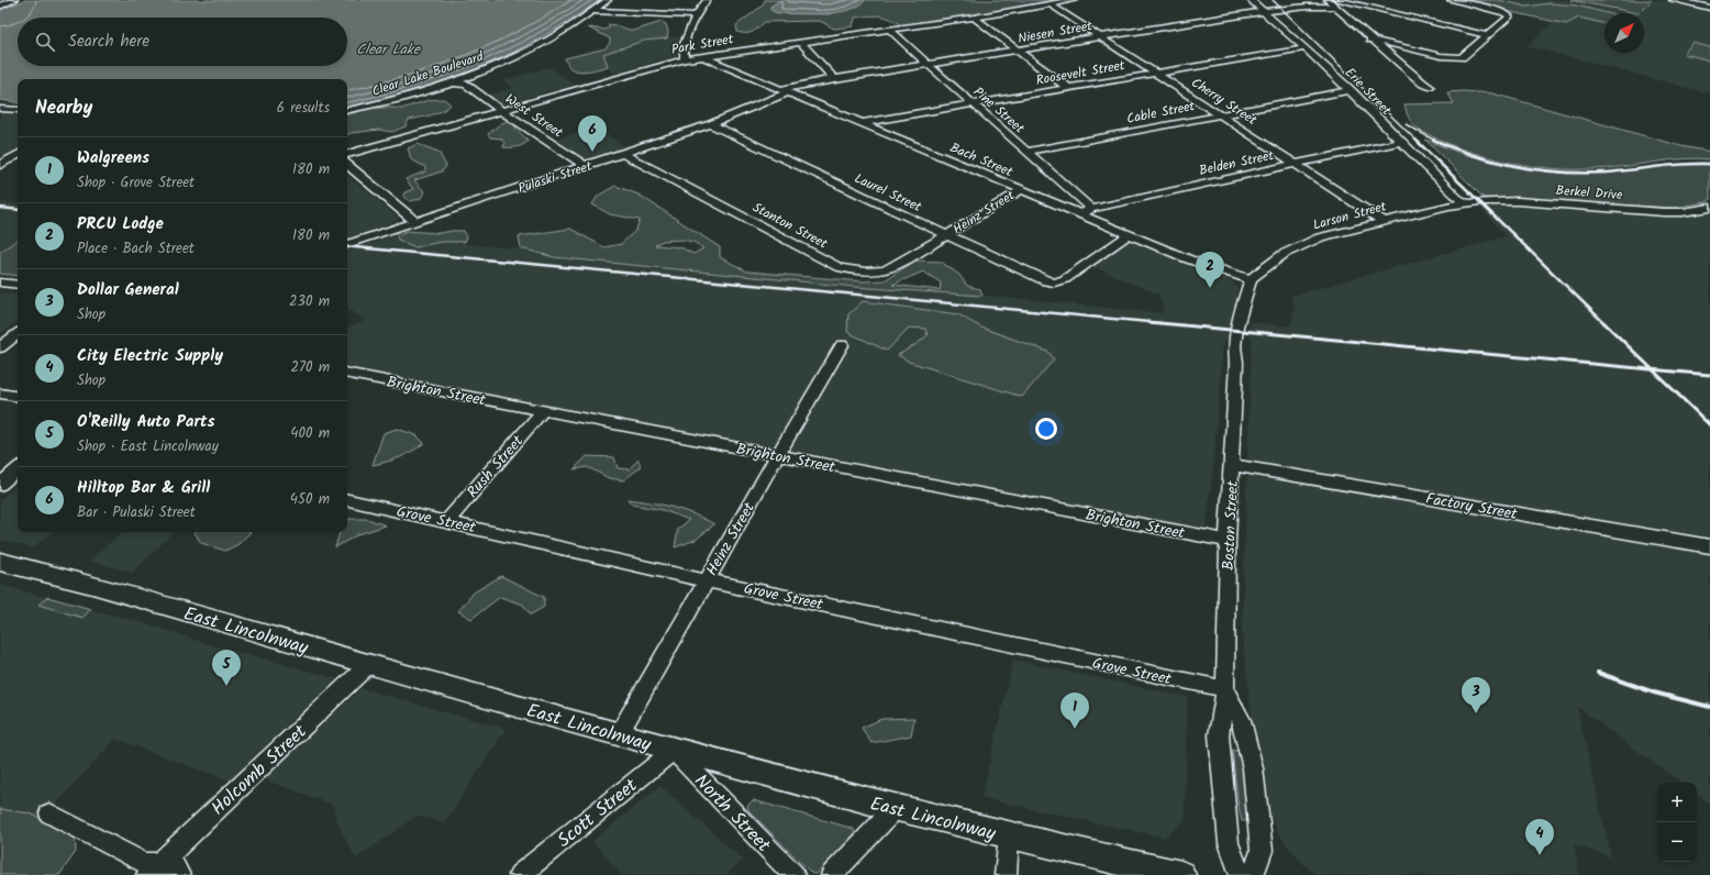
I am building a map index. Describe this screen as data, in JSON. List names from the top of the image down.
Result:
{
  "streets": {
    "main road": ["East Lincolnway"],
    "street": [
      "Niesen Street",
      "Park Street",
      "Roosevelt Street",
      "Clear Lake Boulevard",
      "Erie Street",
      "Cherry Street",
      "Pine Street",
      "Cable Street",
      "West Street",
      "Bach Street",
      "Belden Street",
      "Pulaski Street",
      "Laurel Street",
      "Berkel Drive",
      "Heinz Street",
      "Larson Street",
      "Stanton Street",
      "Brighton Street",
      "Rush Street",
      "Factory Street",
      "Grove Street",
      "Boston Street",
      "Holcomb Street",
      "Scott Street",
      "North Street"
    ]
  },
  "crossings": [
    ["Niesen Street", "Erie Street"],
    ["Niesen Street", "Cherry Street"],
    ["Niesen Street", "Pine Street"],
    ["Niesen Street", "Bach Street"],
    ["Niesen Street", "Pulaski Street"],
    ["Park Street", "Cherry Street"],
    ["Park Street", "Pine Street"],
    ["Park Street", "West Street"],
    ["Park Street", "Bach Street"],
    ["Roosevelt Street", "Erie Street"],
    ["Roosevelt Street", "Cherry Street"],
    ["Roosevelt Street", "Pine Street"],
    ["Roosevelt Street", "Bach Street"],
    ["Clear Lake Boulevard", "West Street"],
    ["Erie Street", "Cable Street"],
    ["Erie Street", "Belden Street"],
    ["Erie Street", "Berkel Drive"],
    ["Erie Street", "Larson Street"],
    ["Cherry Street", "Cable Street"],
    ["Cherry Street", "Belden Street"],
    ["Cherry Street", "Larson Street"],
    ["Pine Street", "Cable Street"],
    ["Pine Street", "Belden Street"],
    ["West Street", "Pulaski Street"],
    ["Bach Street", "Belden Street"],
    ["Bach Street", "Pulaski Street"],
    ["Bach Street", "Laurel Street"],
    ["Bach Street", "Heinz Street"],
    ["Bach Street", "Larson Street"],
    ["Bach Street", "Boston Street"],
    ["Pulaski Street", "Laurel Street"],
    ["Pulaski Street", "Stanton Street"],
    ["Laurel Street", "Heinz Street"],
    ["Laurel Street", "Stanton Street"],
    ["Berkel Drive", "Larson Street"],
    ["Heinz Street", "Stanton Street"],
    ["Heinz Street", "Brighton Street"],
    ["Heinz Street", "Grove Street"],
    ["Heinz Street", "East Lincolnway"],
    ["Larson Street", "Boston Street"],
    ["Brighton Street", "Rush Street"],
    ["Brighton Street", "Boston Street"],
    ["Rush Street", "Grove Street"],
    ["Factory Street", "Boston Street"],
    ["Grove Street", "Boston Street"],
    ["East Lincolnway", "Holcomb Street"],
    ["East Lincolnway", "Scott Street"],
    ["East Lincolnway", "North Street"],
    ["Scott Street", "North Street"]
  ],
  "water": ["Clear Lake"],
  "north": "top right",
  "page": {
    "search": "Search here",
    "heading": ["Nearby", "6 results"],
    "pins": [
      "6",
      "2",
      "5",
      "3",
      "1",
      "4"
    ],
    "list": [
      {
        "mark": "1",
        "name": "Walgreens",
        "note": "Shop · Grove Street",
        "value": "180 m"
      },
      {
        "mark": "2",
        "name": "PRCU Lodge",
        "note": "Place · Bach Street",
        "value": "180 m"
      },
      {
        "mark": "3",
        "name": "Dollar General",
        "note": "Shop",
        "value": "230 m"
      },
      {
        "mark": "4",
        "name": "City Electric Supply",
        "note": "Shop",
        "value": "270 m"
      },
      {
        "mark": "5",
        "name": "O'Reilly Auto Parts",
        "note": "Shop · East Lincolnway",
        "value": "400 m"
      },
      {
        "mark": "6",
        "name": "Hilltop Bar & Grill",
        "note": "Bar · Pulaski Street",
        "value": "450 m"
      }
    ],
    "map_buttons": ["+", "−"]
  }
}
